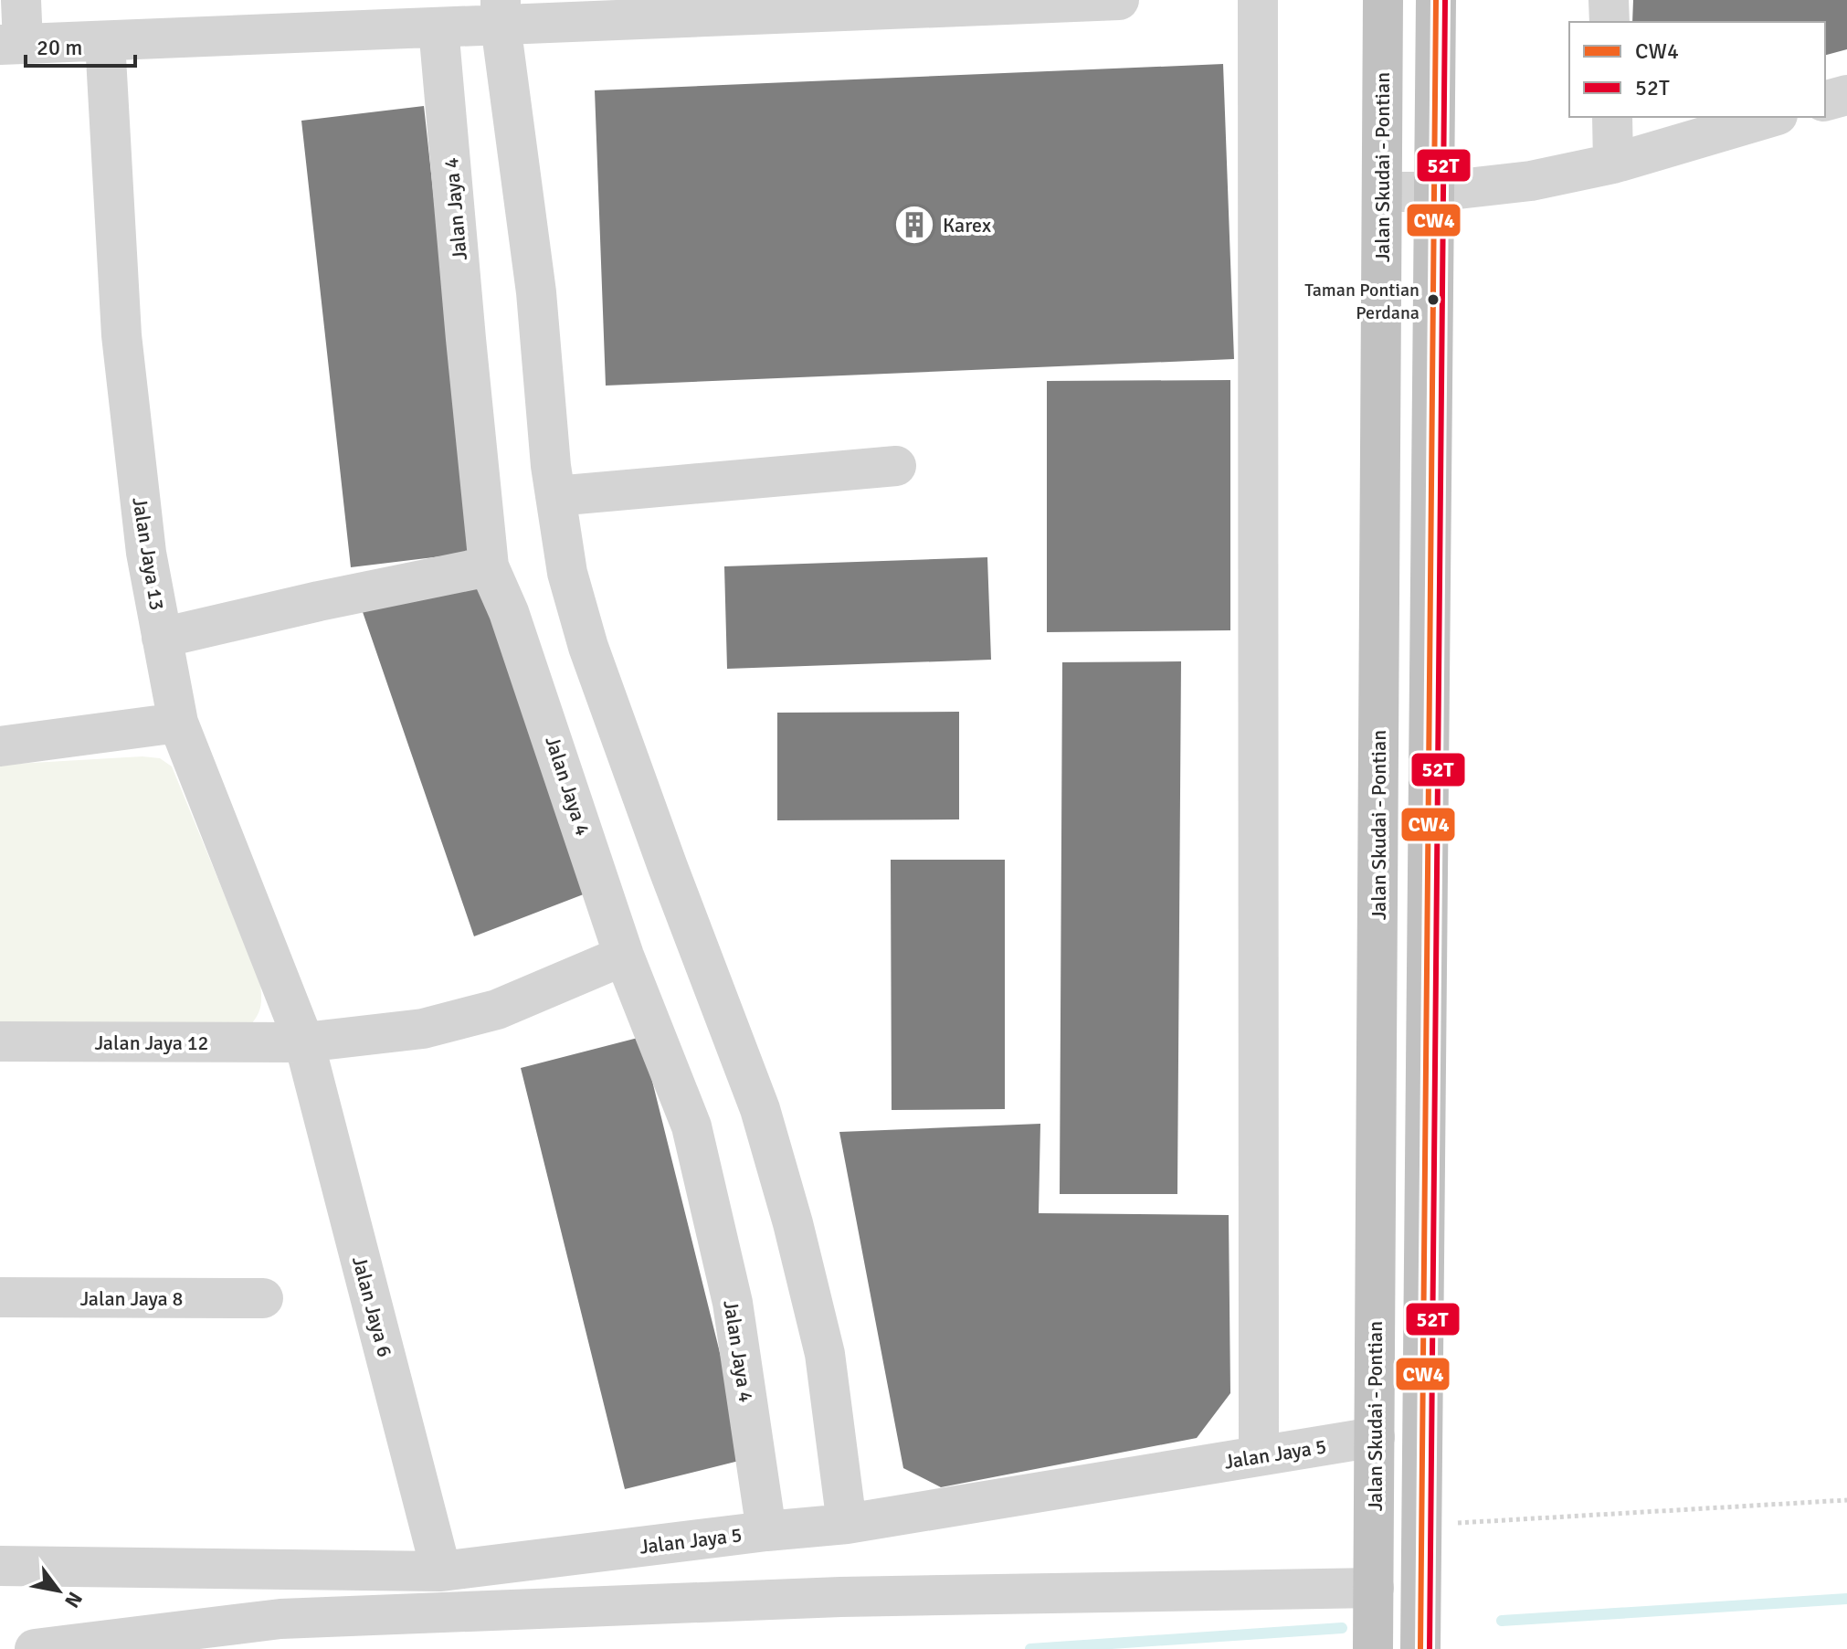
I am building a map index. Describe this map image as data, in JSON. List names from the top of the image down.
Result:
{
  "streets": {
    "highway": ["Jalan Skudai - Pontian"],
    "street": [
      "Jalan Jaya 4",
      "Jalan Jaya 13",
      "Jalan Jaya 12",
      "Jalan Jaya 8",
      "Jalan Jaya 6",
      "Jalan Jaya 5"
    ]
  },
  "crossings": [
    ["Jalan Skudai - Pontian", "Jalan Jaya 5"],
    ["Jalan Jaya 4", "Jalan Jaya 12"],
    ["Jalan Jaya 4", "Jalan Jaya 5"],
    ["Jalan Jaya 13", "Jalan Jaya 12"],
    ["Jalan Jaya 13", "Jalan Jaya 6"],
    ["Jalan Jaya 12", "Jalan Jaya 6"],
    ["Jalan Jaya 6", "Jalan Jaya 5"]
  ],
  "places": {
    "building": ["Karex"],
    "other": ["Taman Pontian Perdana"]
  },
  "lines": ["transit line CW4", "transit line 52T"],
  "legend": ["CW4", "52T"],
  "scale_bar": "20 m",
  "north": "bottom right"
}
